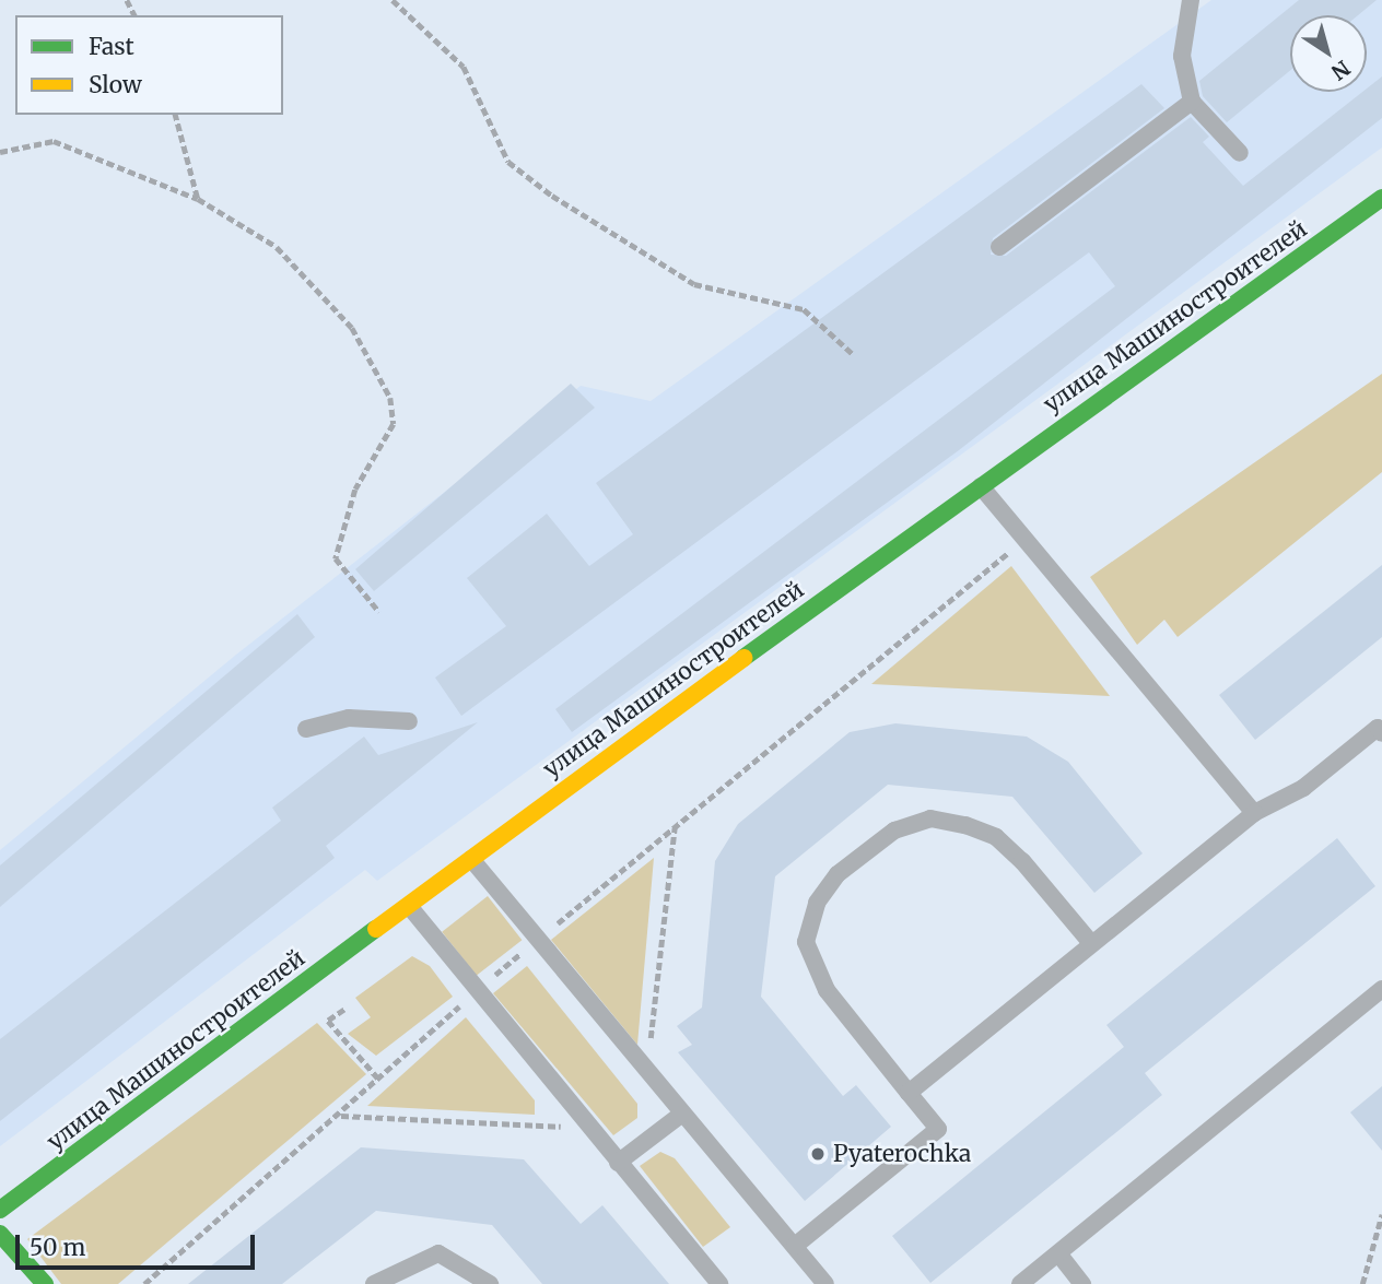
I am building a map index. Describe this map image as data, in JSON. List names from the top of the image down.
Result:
{
  "streets": {
    "main road": ["улица Машиностроителей"]
  },
  "places": ["Pyaterochka"],
  "legend": ["Fast", "Slow"],
  "scale_bar": "50 m",
  "north": "bottom right"
}
